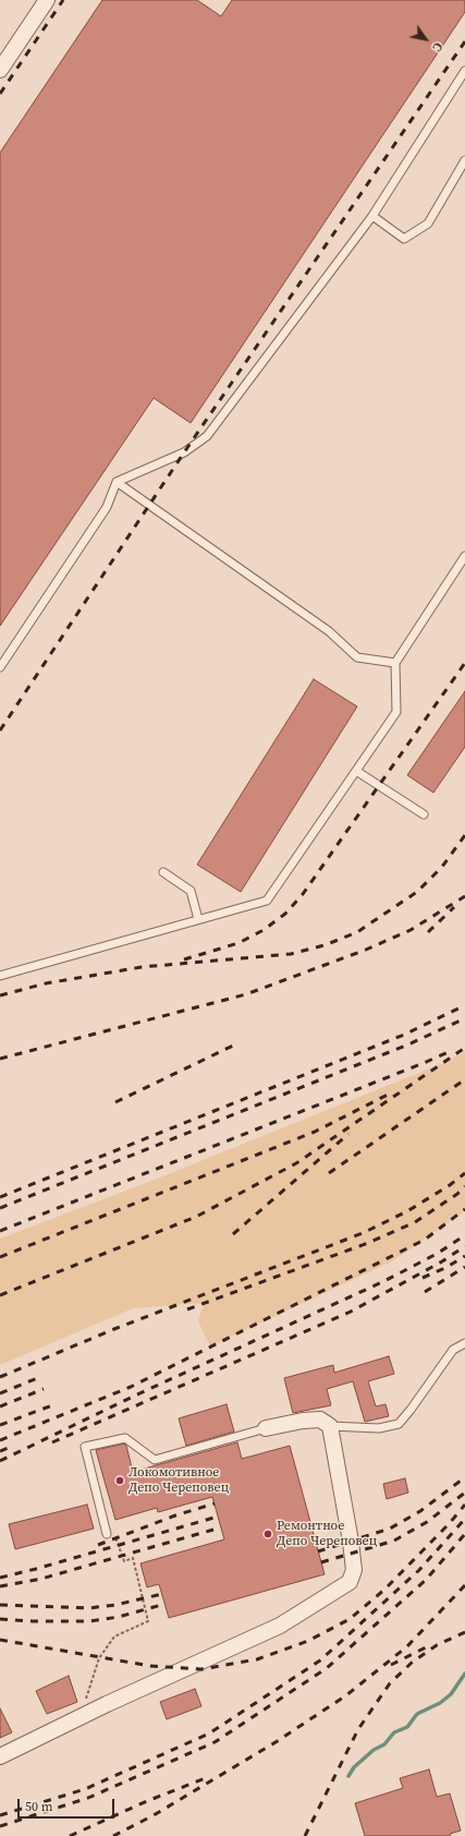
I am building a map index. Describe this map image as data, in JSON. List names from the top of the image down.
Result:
{
  "places": ["Локомотивное Депо Череповец", "Ремонтное Депо Череповец"],
  "scale_bar": "50 m",
  "north": "bottom right"
}
